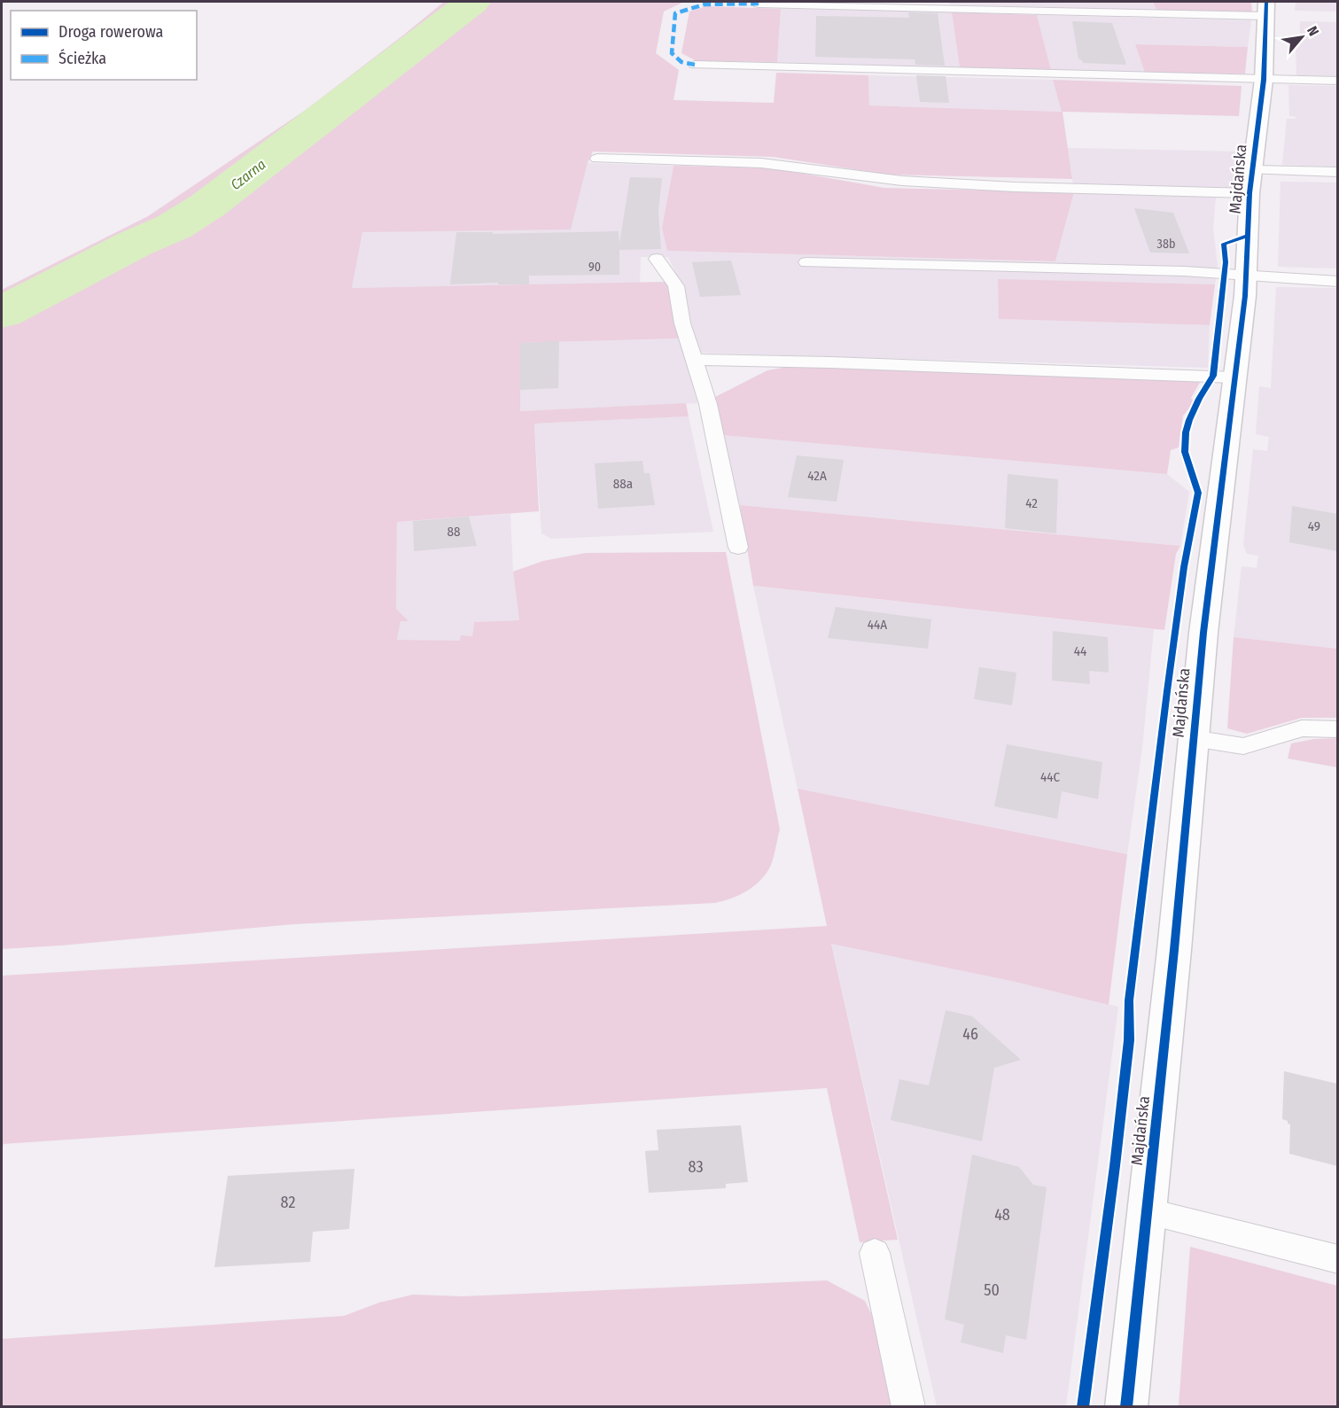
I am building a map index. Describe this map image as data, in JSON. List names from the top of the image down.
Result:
{
  "streets": {
    "street": ["Majdańska"]
  },
  "water": ["Czarna"],
  "house_numbers": [
    "38b",
    "90",
    "42A",
    "88a",
    "42",
    "49",
    "88",
    "44A",
    "44",
    "44C",
    "46",
    "83",
    "82",
    "48",
    "50"
  ],
  "legend": ["Droga rowerowa", "Ścieżka"],
  "north": "top right"
}
